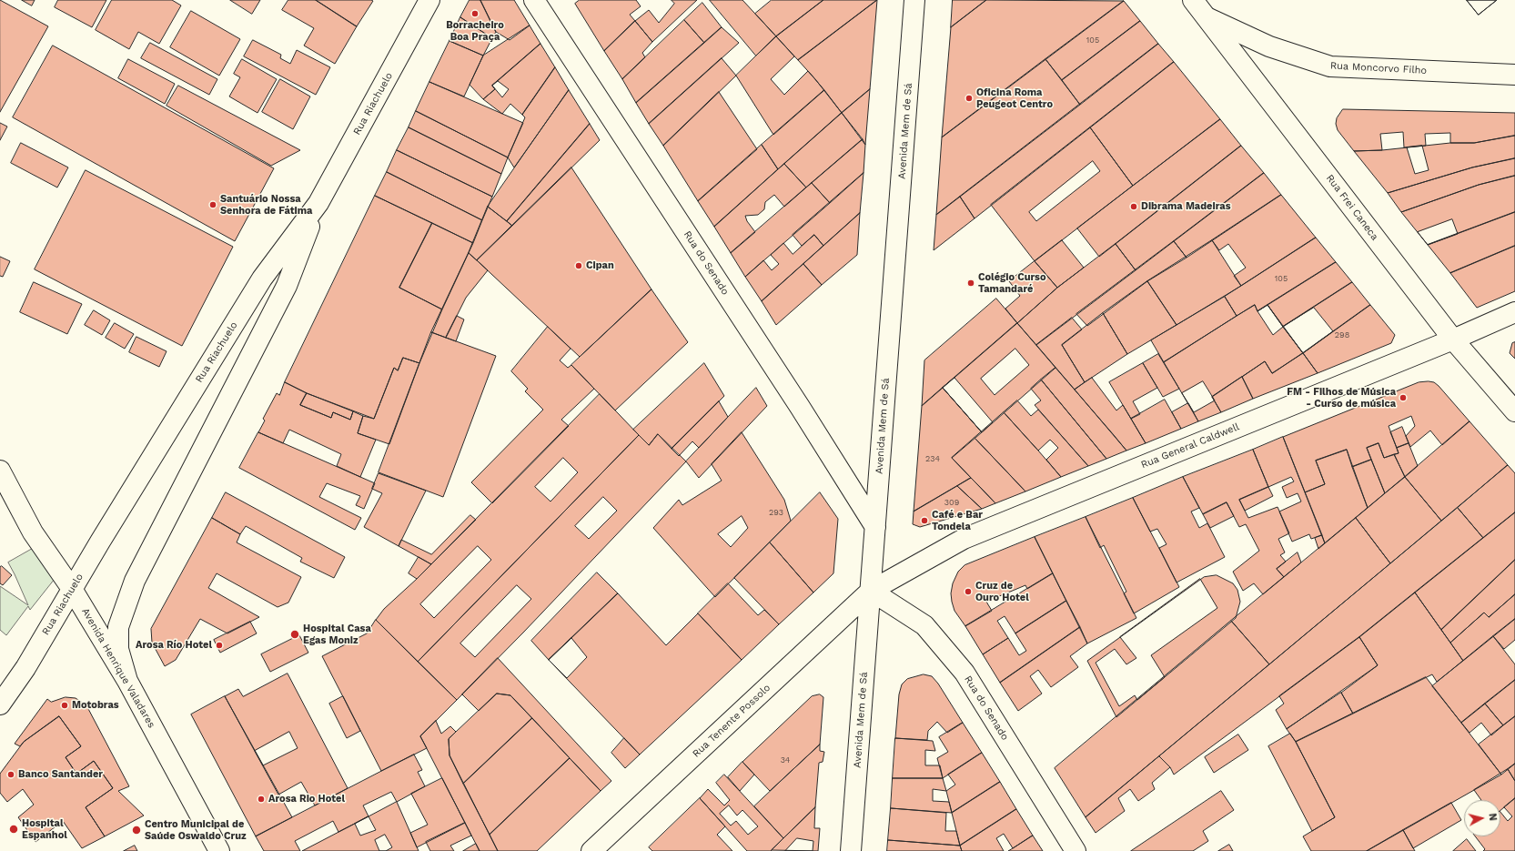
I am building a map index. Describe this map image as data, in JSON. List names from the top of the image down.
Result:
{
  "streets": {
    "main road": [
      "Rua Moncorvo Filho",
      "Rua Riachuelo",
      "Avenida Mem de Sá",
      "Rua Frei Caneca",
      "Rua do Senado",
      "Rua General Caldwell",
      "Avenida Henrique Valadares",
      "Rua Tenente Possolo"
    ]
  },
  "crossings": [
    ["Rua Moncorvo Filho", "Rua Frei Caneca"],
    ["Rua Riachuelo", "Avenida Henrique Valadares"],
    ["Avenida Mem de Sá", "Rua do Senado"],
    ["Avenida Mem de Sá", "Rua General Caldwell"],
    ["Avenida Mem de Sá", "Rua Tenente Possolo"],
    ["Rua Frei Caneca", "Rua General Caldwell"],
    ["Rua do Senado", "Rua General Caldwell"],
    ["Rua do Senado", "Rua Tenente Possolo"],
    ["Rua General Caldwell", "Rua Tenente Possolo"]
  ],
  "places": [
    "Borracheiro Boa Praça",
    "Oficina Roma Peugeot Centro",
    "Santuário Nossa Senhora de Fátima",
    "Dibrama Madeiras",
    "Cipan",
    "Colégio Curso Tamandaré",
    "FM - Filhos de Música - Curso de música",
    "Café e Bar Tondela",
    "Cruz de Ouro Hotel",
    "Hospital Casa Egas Moniz",
    "Arosa Río Hotel",
    "Motobras",
    "Banco Santander",
    "Arosa Rio Hotel",
    "Hospital Espanhol",
    "Centro Municipal de Saúde Oswaldo Cruz"
  ],
  "house_numbers": [
    "105",
    "105",
    "298",
    "234",
    "309",
    "293",
    "34"
  ],
  "north": "right"
}
